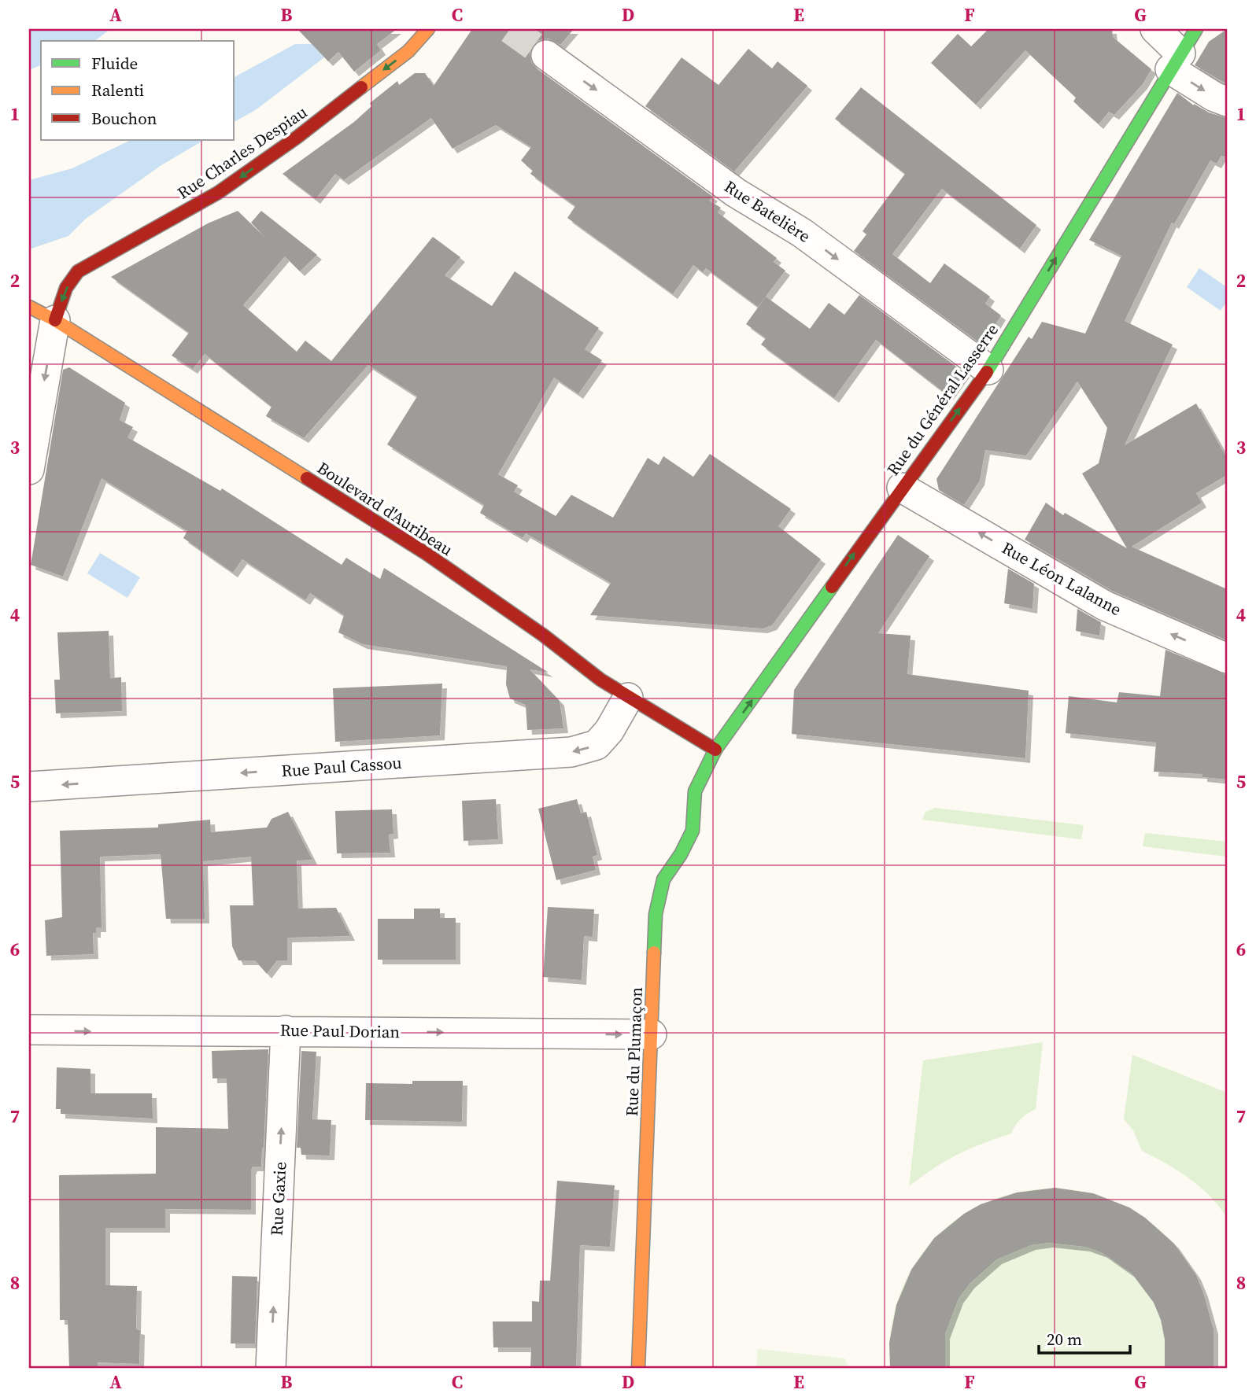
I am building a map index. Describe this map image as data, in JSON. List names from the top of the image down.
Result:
{
  "streets": {
    "street": [
      "Rue Charles Despiau",
      "Rue Batelière",
      "Rue du Général Lasserre",
      "Boulevard d'Auribeau",
      "Rue Léon Lalanne",
      "Rue Paul Cassou",
      "Rue Paul Dorian",
      "Rue du Plumaçon",
      "Rue Gaxie"
    ]
  },
  "crossings": [
    ["Rue Charles Despiau", "Boulevard d'Auribeau"],
    ["Rue Batelière", "Rue du Général Lasserre"],
    ["Rue du Général Lasserre", "Boulevard d'Auribeau"],
    ["Rue du Général Lasserre", "Rue Léon Lalanne"],
    ["Rue du Général Lasserre", "Rue du Plumaçon"],
    ["Boulevard d'Auribeau", "Rue Paul Cassou"],
    ["Boulevard d'Auribeau", "Rue du Plumaçon"],
    ["Rue Paul Dorian", "Rue du Plumaçon"],
    ["Rue Paul Dorian", "Rue Gaxie"]
  ],
  "one_way": [
    "Rue Charles Despiau",
    "Rue Batelière",
    "Rue du Général Lasserre",
    "Rue Léon Lalanne",
    "Rue Paul Cassou",
    "Rue Paul Dorian",
    "Rue Gaxie"
  ],
  "legend": ["Fluide", "Ralenti", "Bouchon"],
  "scale_bar": "20 m",
  "grid": {
    "columns": [
      "A",
      "B",
      "C",
      "D",
      "E",
      "F",
      "G"
    ],
    "rows": [
      "1",
      "2",
      "3",
      "4",
      "5",
      "6",
      "7",
      "8"
    ]
  }
}
